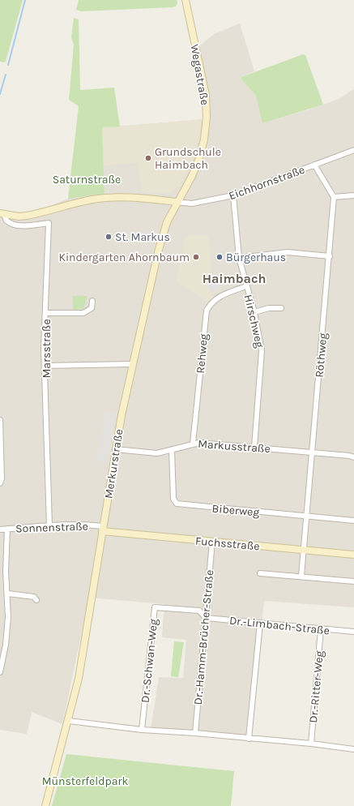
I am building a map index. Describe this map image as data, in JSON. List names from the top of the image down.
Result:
{
  "streets": {
    "main road": ["Wegastraße", "Merkurstraße", "Fuchsstraße"],
    "street": [
      "Eichhornstraße",
      "Hirschweg",
      "Marsstraße",
      "Rehweg",
      "Röthweg",
      "Markusstraße",
      "Biberweg",
      "Sonnenstraße",
      "Dr.-Limbach-Straße",
      "Dr.-Hamm-Brücher-Straße",
      "Dr.-Schwan-Weg",
      "Dr.-Ritter-Weg"
    ]
  },
  "crossings": [
    ["Wegastraße", "Eichhornstraße"],
    ["Wegastraße", "Merkurstraße"],
    ["Eichhornstraße", "Hirschweg"],
    ["Eichhornstraße", "Merkurstraße"],
    ["Hirschweg", "Rehweg"],
    ["Hirschweg", "Markusstraße"],
    ["Marsstraße", "Sonnenstraße"],
    ["Rehweg", "Markusstraße"],
    ["Röthweg", "Markusstraße"],
    ["Röthweg", "Biberweg"],
    ["Röthweg", "Fuchsstraße"],
    ["Markusstraße", "Merkurstraße"],
    ["Markusstraße", "Biberweg"],
    ["Merkurstraße", "Sonnenstraße"],
    ["Merkurstraße", "Fuchsstraße"],
    ["Sonnenstraße", "Fuchsstraße"],
    ["Fuchsstraße", "Dr.-Hamm-Brücher-Straße"],
    ["Dr.-Limbach-Straße", "Dr.-Hamm-Brücher-Straße"],
    ["Dr.-Limbach-Straße", "Dr.-Schwan-Weg"],
    ["Dr.-Limbach-Straße", "Dr.-Ritter-Weg"],
    ["Dr.-Hamm-Brücher-Straße", "Dr.-Schwan-Weg"]
  ],
  "districts": ["Haimbach"],
  "parks": ["Saturnstraße", "Münsterfeldpark"],
  "places": [
    "Grundschule Haimbach",
    "St. Markus",
    "Kindergarten Ahornbaum",
    "Bürgerhaus"
  ]
}
